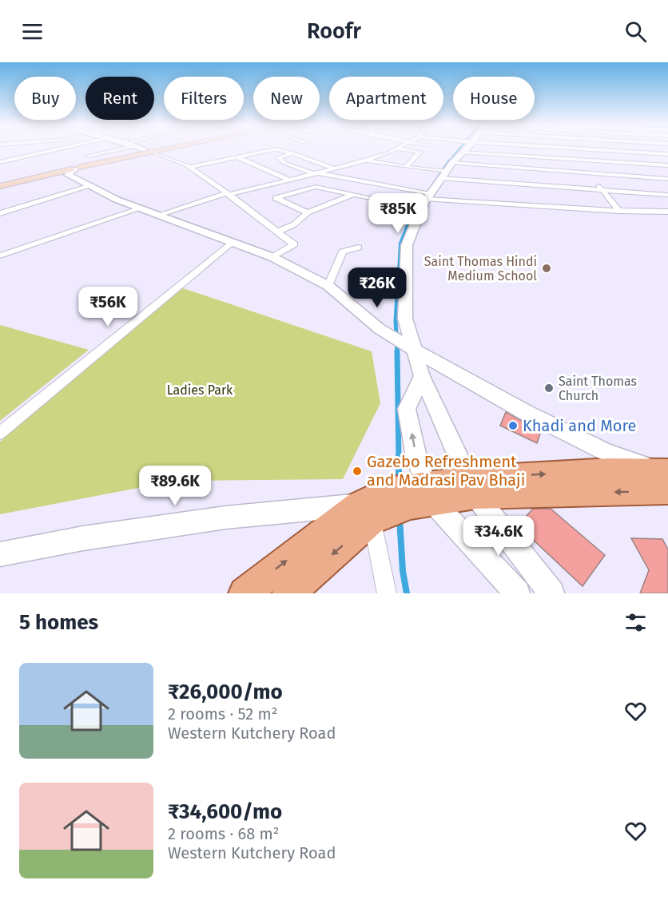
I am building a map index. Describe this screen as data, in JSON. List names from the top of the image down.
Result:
{
  "parks": ["Ladies Park"],
  "places": [
    "Saint Thomas Hindi Medium School",
    "Saint Thomas Church",
    "Khadi and More",
    "Gazebo Refreshment and Madrasi Pav Bhaji"
  ],
  "page": {
    "header": "Roofr",
    "chip": [
      "Buy",
      "Rent",
      "Filters",
      "New",
      "Apartment",
      "House"
    ],
    "price": [
      "₹85K",
      "₹26K",
      "₹56K",
      "₹89.6K",
      "₹34.6K"
    ],
    "heading": "5 homes",
    "list": [
      {
        "name": "₹26,000/mo",
        "note": "2 rooms · 52 m² · Western Kutchery Road"
      },
      {
        "name": "₹34,600/mo",
        "note": "2 rooms · 68 m² · Western Kutchery Road"
      }
    ]
  }
}
